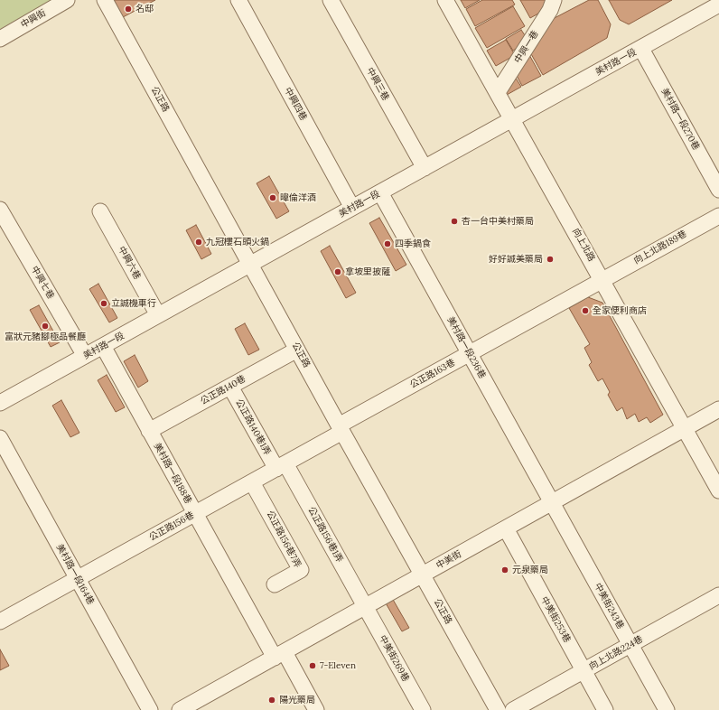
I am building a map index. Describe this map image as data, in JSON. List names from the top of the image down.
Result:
{
  "streets": {
    "street": [
      "中興街",
      "中興一巷",
      "美村路一段",
      "中興三巷",
      "公正路",
      "中興四巷",
      "美村路一段270巷",
      "向上北路",
      "向上北路189巷",
      "中興六巷",
      "中興七巷",
      "美村路一段236巷",
      "公正路163巷",
      "公正路140巷",
      "公正路140巷1弄",
      "美村路一段188巷",
      "公正路156巷",
      "公正路156巷1弄",
      "公正路156巷7弄",
      "中美街",
      "美村路一段164巷",
      "中美街243巷",
      "中美街253巷",
      "向上北路224巷",
      "中美街269巷"
    ]
  },
  "crossings": [
    ["中興一巷", "向上北路"],
    ["美村路一段", "中興三巷"],
    ["美村路一段", "公正路"],
    ["美村路一段", "中興四巷"],
    ["美村路一段", "美村路一段270巷"],
    ["美村路一段", "向上北路"],
    ["美村路一段", "中興六巷"],
    ["美村路一段", "中興七巷"],
    ["美村路一段", "美村路一段236巷"],
    ["美村路一段", "美村路一段188巷"],
    ["公正路", "公正路163巷"],
    ["公正路", "公正路140巷"],
    ["公正路", "公正路156巷"],
    ["公正路", "中美街"],
    ["向上北路", "向上北路189巷"],
    ["向上北路", "公正路163巷"],
    ["向上北路", "中美街"],
    ["向上北路189巷", "公正路163巷"],
    ["美村路一段236巷", "公正路163巷"],
    ["美村路一段236巷", "中美街"],
    ["美村路一段236巷", "中美街243巷"],
    ["公正路163巷", "公正路156巷"],
    ["公正路140巷", "公正路140巷1弄"],
    ["公正路140巷", "美村路一段188巷"],
    ["公正路140巷1弄", "公正路156巷"],
    ["公正路140巷1弄", "公正路156巷1弄"],
    ["美村路一段188巷", "公正路156巷"],
    ["美村路一段188巷", "中美街"],
    ["公正路156巷", "公正路156巷1弄"],
    ["公正路156巷", "公正路156巷7弄"],
    ["公正路156巷", "美村路一段164巷"],
    ["公正路156巷1弄", "中美街"],
    ["公正路156巷1弄", "中美街269巷"],
    ["中美街", "中美街243巷"],
    ["中美街", "中美街253巷"],
    ["中美街", "中美街269巷"],
    ["中美街243巷", "向上北路224巷"],
    ["中美街253巷", "向上北路224巷"]
  ],
  "places": [
    "名邸",
    "暐倫洋酒",
    "杏一台中美村藥局",
    "九冠樓石頭火鍋",
    "四季鍋食",
    "好好誠美藥局",
    "拿坡里披薩",
    "立誠機車行",
    "全家便利商店",
    "富狀元豬腳極品餐廳",
    "元泉藥局",
    "7-Eleven",
    "陽光藥局"
  ]
}
